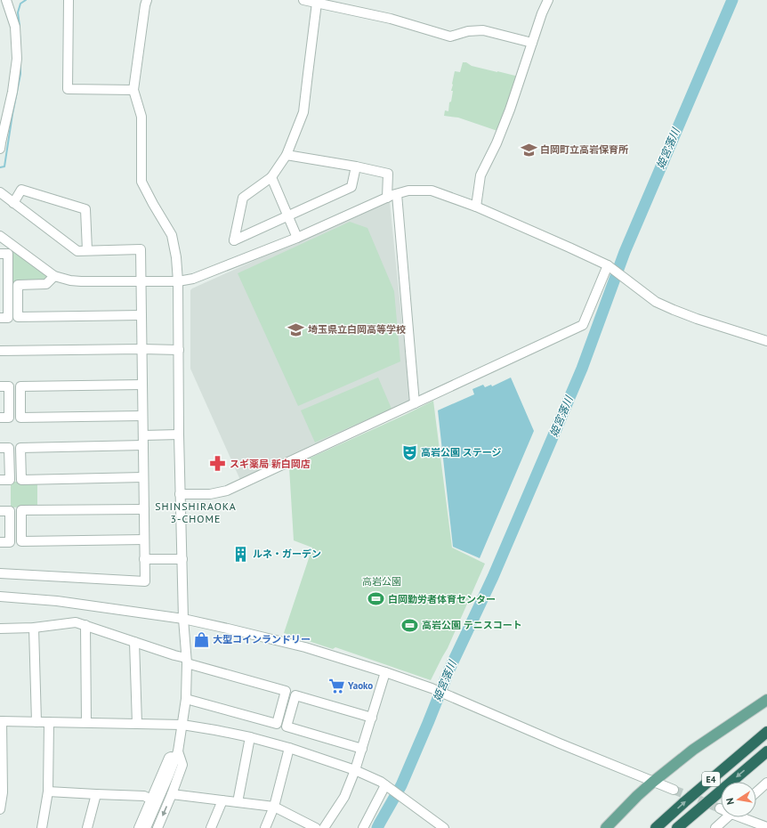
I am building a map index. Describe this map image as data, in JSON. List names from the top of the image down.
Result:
{
  "streets": {
    "highway": ["E4"]
  },
  "districts": ["SHINSHIRAOKA 3-CHOME"],
  "water": ["姫宮落川"],
  "parks": ["高岩公園"],
  "places": {
    "school or university": ["白岡町立高岩保育所", "埼玉県立白岡高等学校"],
    "theatre": ["高岩公園 ステージ"],
    "pharmacy": ["スギ薬局 新白岡店"],
    "building": ["ルネ・ガーデン"],
    "sports": ["白岡勤労者体育センター", "高岩公園 テニスコート"],
    "shop": ["大型コインランドリー"],
    "supermarket": ["Yaoko"]
  },
  "north": "left"
}
